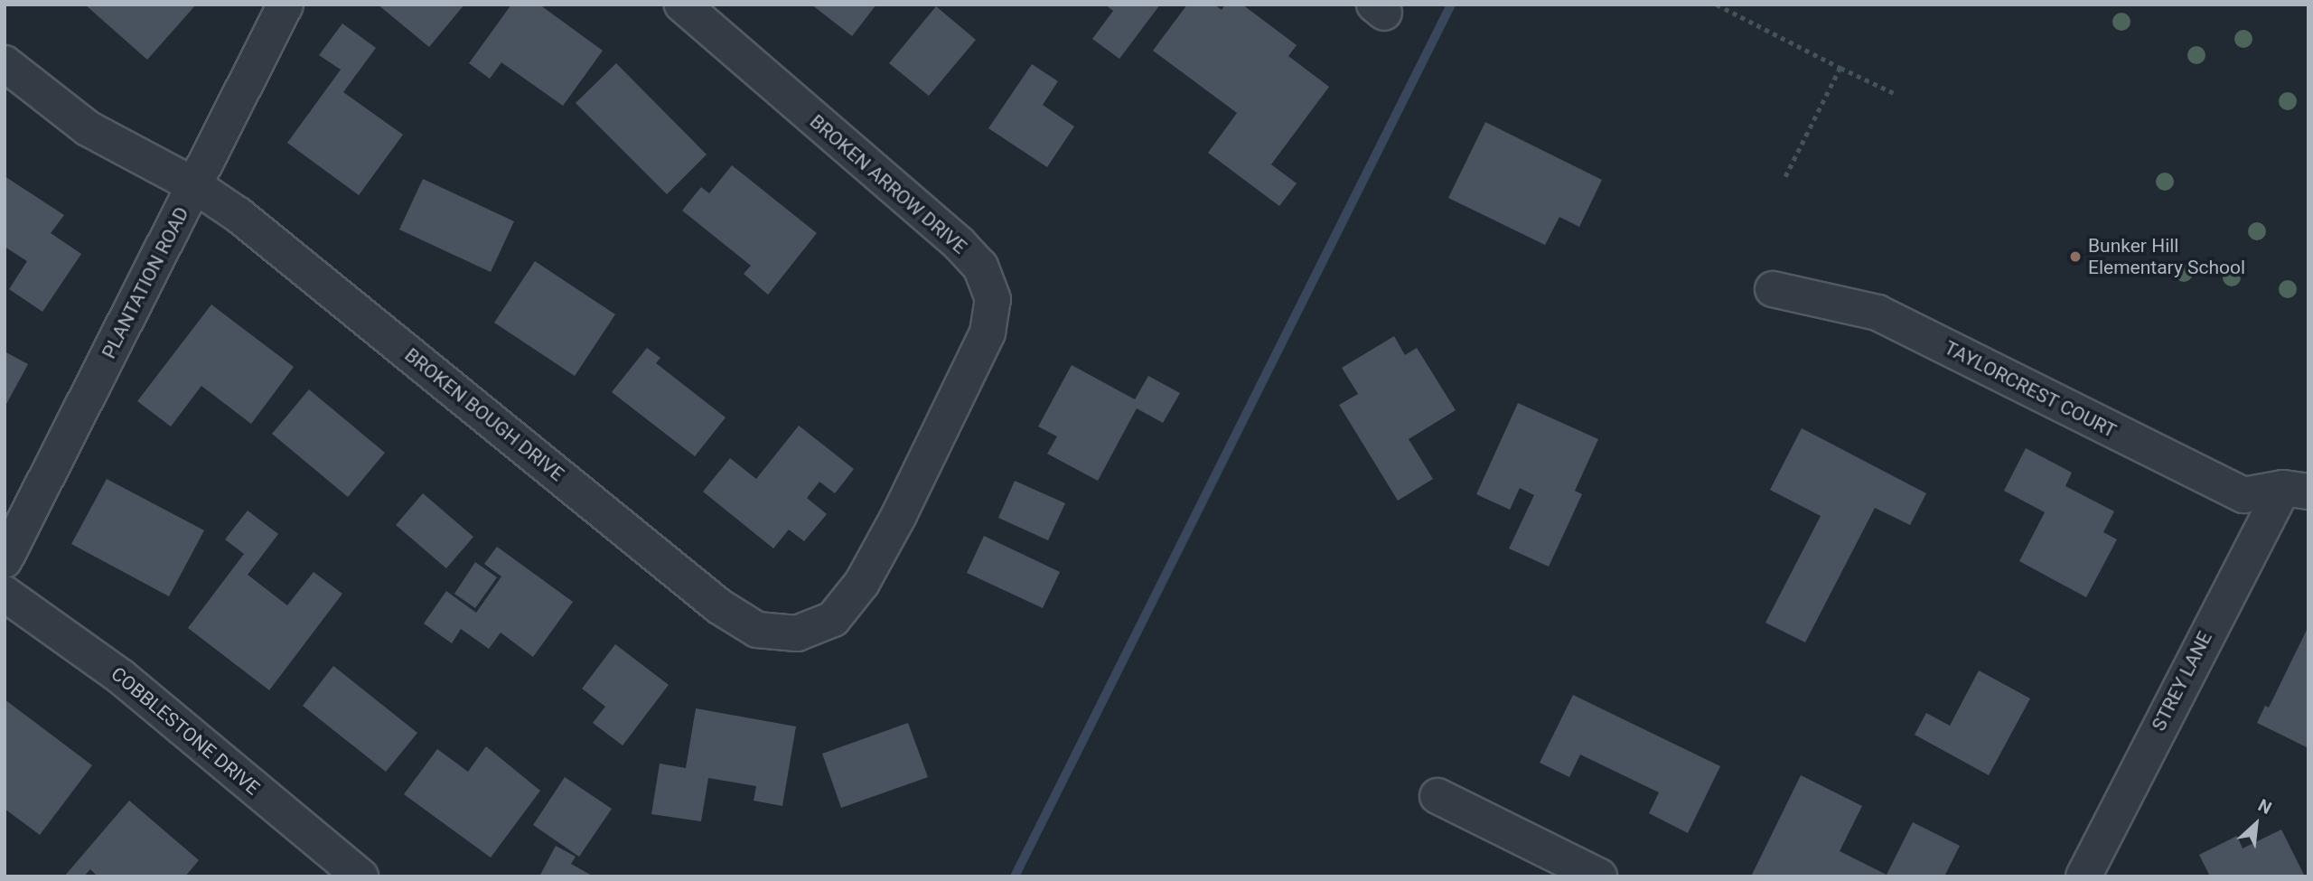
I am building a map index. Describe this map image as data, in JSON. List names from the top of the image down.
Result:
{
  "streets": {
    "street": [
      "BROKEN ARROW DRIVE",
      "PLANTATION ROAD",
      "TAYLORCREST COURT",
      "BROKEN BOUGH DRIVE",
      "STREY LANE",
      "COBBLESTONE DRIVE"
    ]
  },
  "crossings": [
    ["BROKEN ARROW DRIVE", "BROKEN BOUGH DRIVE"],
    ["PLANTATION ROAD", "BROKEN BOUGH DRIVE"],
    ["TAYLORCREST COURT", "STREY LANE"]
  ],
  "places": ["Bunker Hill Elementary School"],
  "north": "top right"
}
